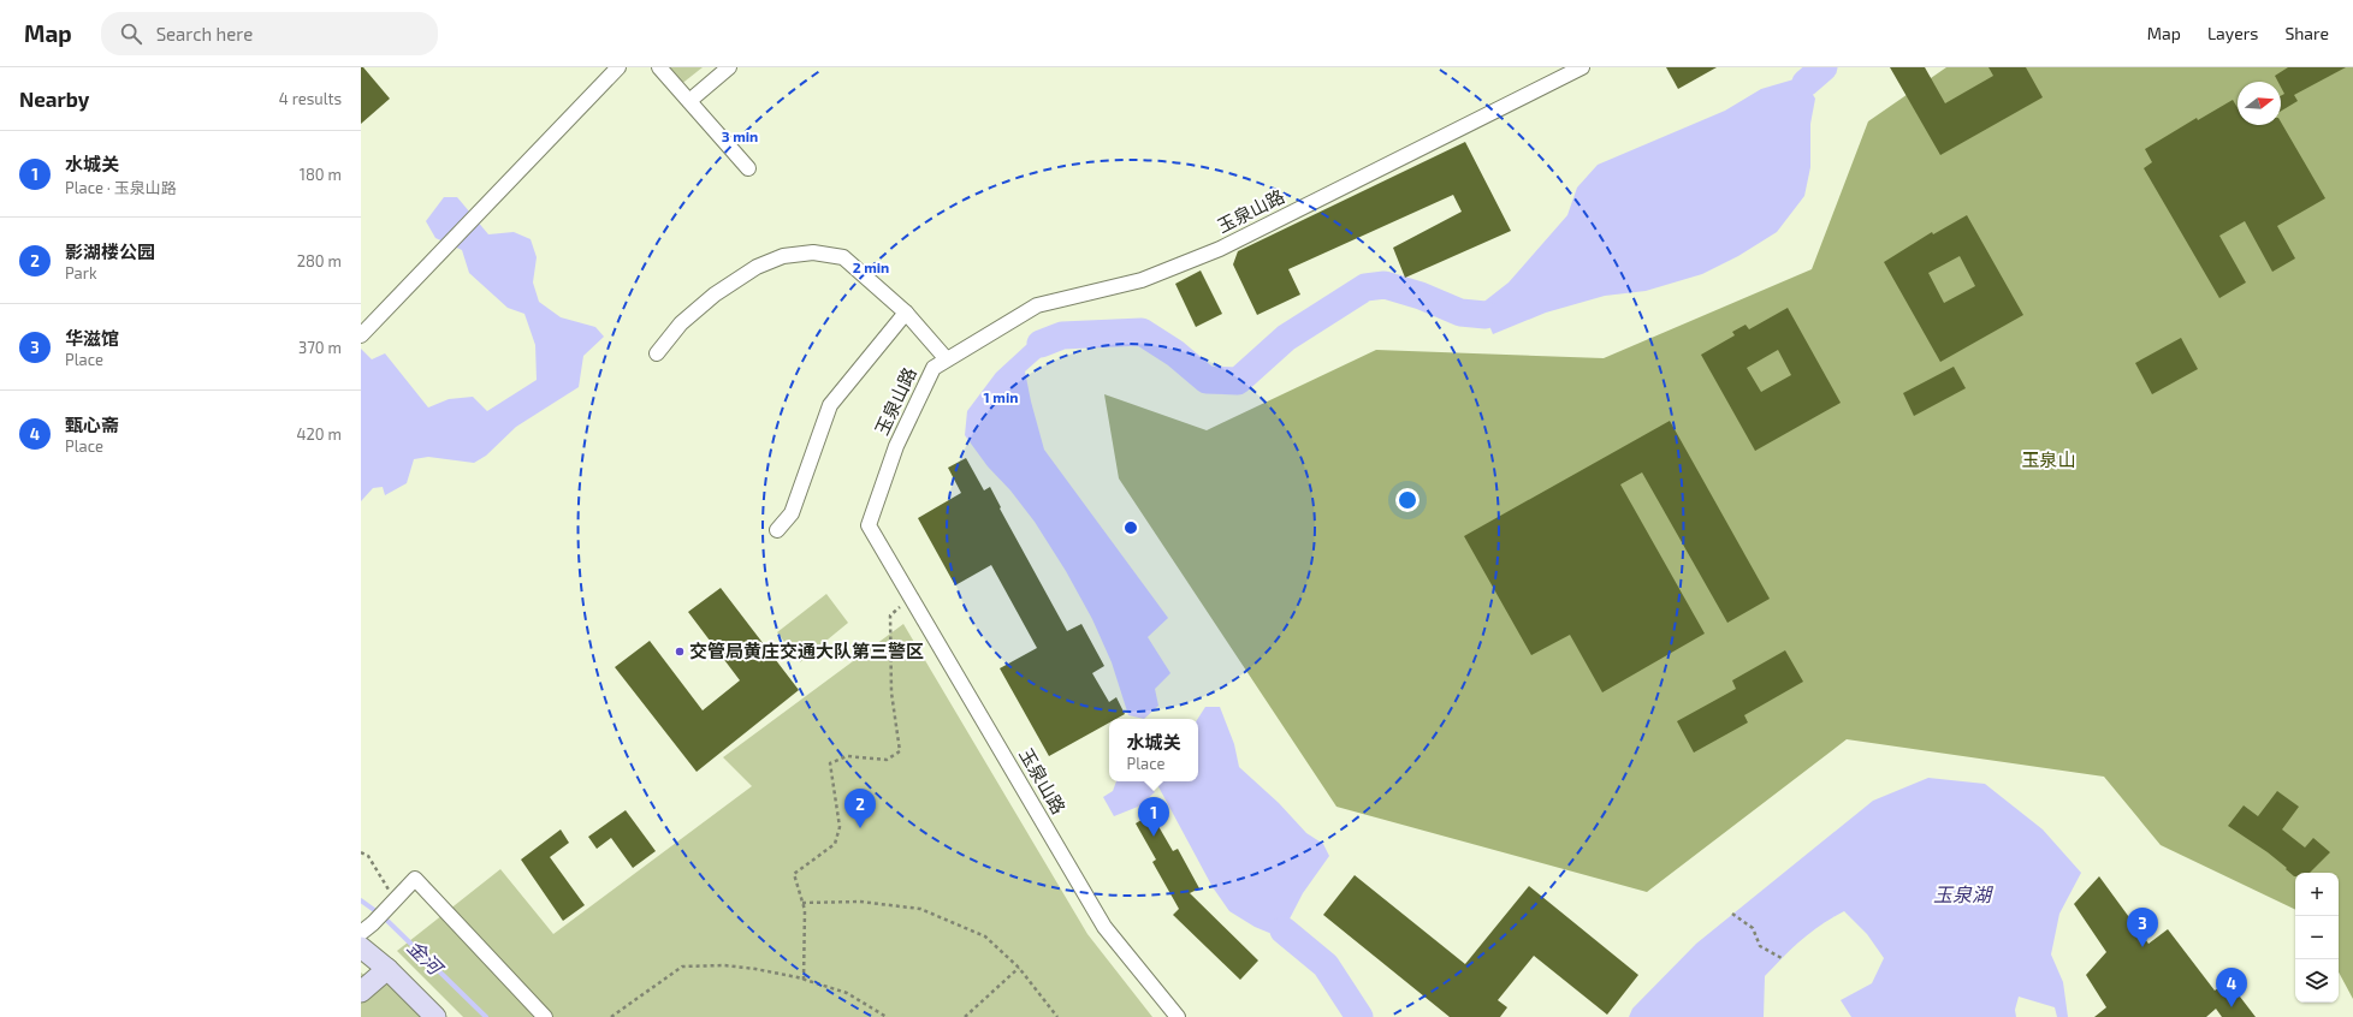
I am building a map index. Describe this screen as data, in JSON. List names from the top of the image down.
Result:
{
  "streets": {
    "street": ["玉泉山路"]
  },
  "water": ["玉泉湖", "金河"],
  "parks": ["玉泉山"],
  "places": ["交管局黄庄交通大队第三警区"],
  "north": "right",
  "page": {
    "header": "Map",
    "search": "Search here",
    "nav": ["Map", "Layers", "Share"],
    "heading": ["Nearby", "4 results"],
    "list": [
      {
        "mark": "1",
        "name": "水城关",
        "note": "Place · 玉泉山路",
        "value": "180 m"
      },
      {
        "mark": "2",
        "name": "影湖楼公园",
        "note": "Park",
        "value": "280 m"
      },
      {
        "mark": "3",
        "name": "华滋馆",
        "note": "Place",
        "value": "370 m"
      },
      {
        "mark": "4",
        "name": "甄心斋",
        "note": "Place",
        "value": "420 m"
      }
    ],
    "popup": ["水城关", "Place"],
    "pins": [
      "2",
      "1",
      "3",
      "4"
    ],
    "map_buttons": ["+", "−"]
  },
  "rings": ["3 min", "2 min", "1 min"]
}
